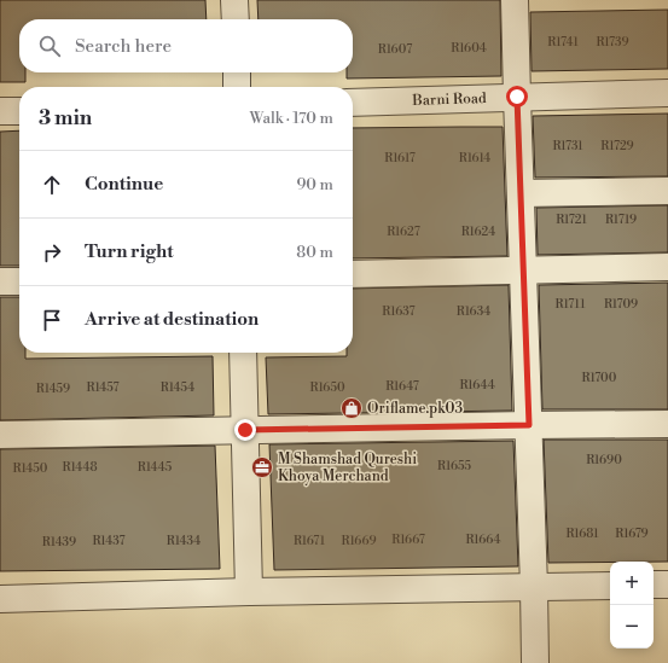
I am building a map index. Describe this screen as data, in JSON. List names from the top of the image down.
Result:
{
  "streets": {
    "street": ["Barni Road"]
  },
  "places": {
    "shop": ["Oriflame.pk03"],
    "office": ["M Shamshad Qureshi Khoya Merchand"]
  },
  "house_numbers": [
    "R1741",
    "R1739",
    "R1604",
    "R1607",
    "R1731",
    "R1729",
    "R1617",
    "R1614",
    "R1721",
    "R1719",
    "R1627",
    "R1624",
    "R1711",
    "R1709",
    "R1637",
    "R1634",
    "R1700",
    "R1644",
    "R1647",
    "R1457",
    "R1454",
    "R1650",
    "R1459",
    "R1690",
    "R1655",
    "R1448",
    "R1445",
    "R1450",
    "R1681",
    "R1679",
    "R1667",
    "R1664",
    "R1437",
    "R1434",
    "R1671",
    "R1669",
    "R1439"
  ],
  "page": {
    "search": "Search here",
    "heading": ["3 min", "Walk · 170 m"],
    "list": [
      ["Continue", "90 m"],
      ["Turn right", "80 m"],
      "Arrive at destination"
    ],
    "map_buttons": ["+", "−"]
  }
}
